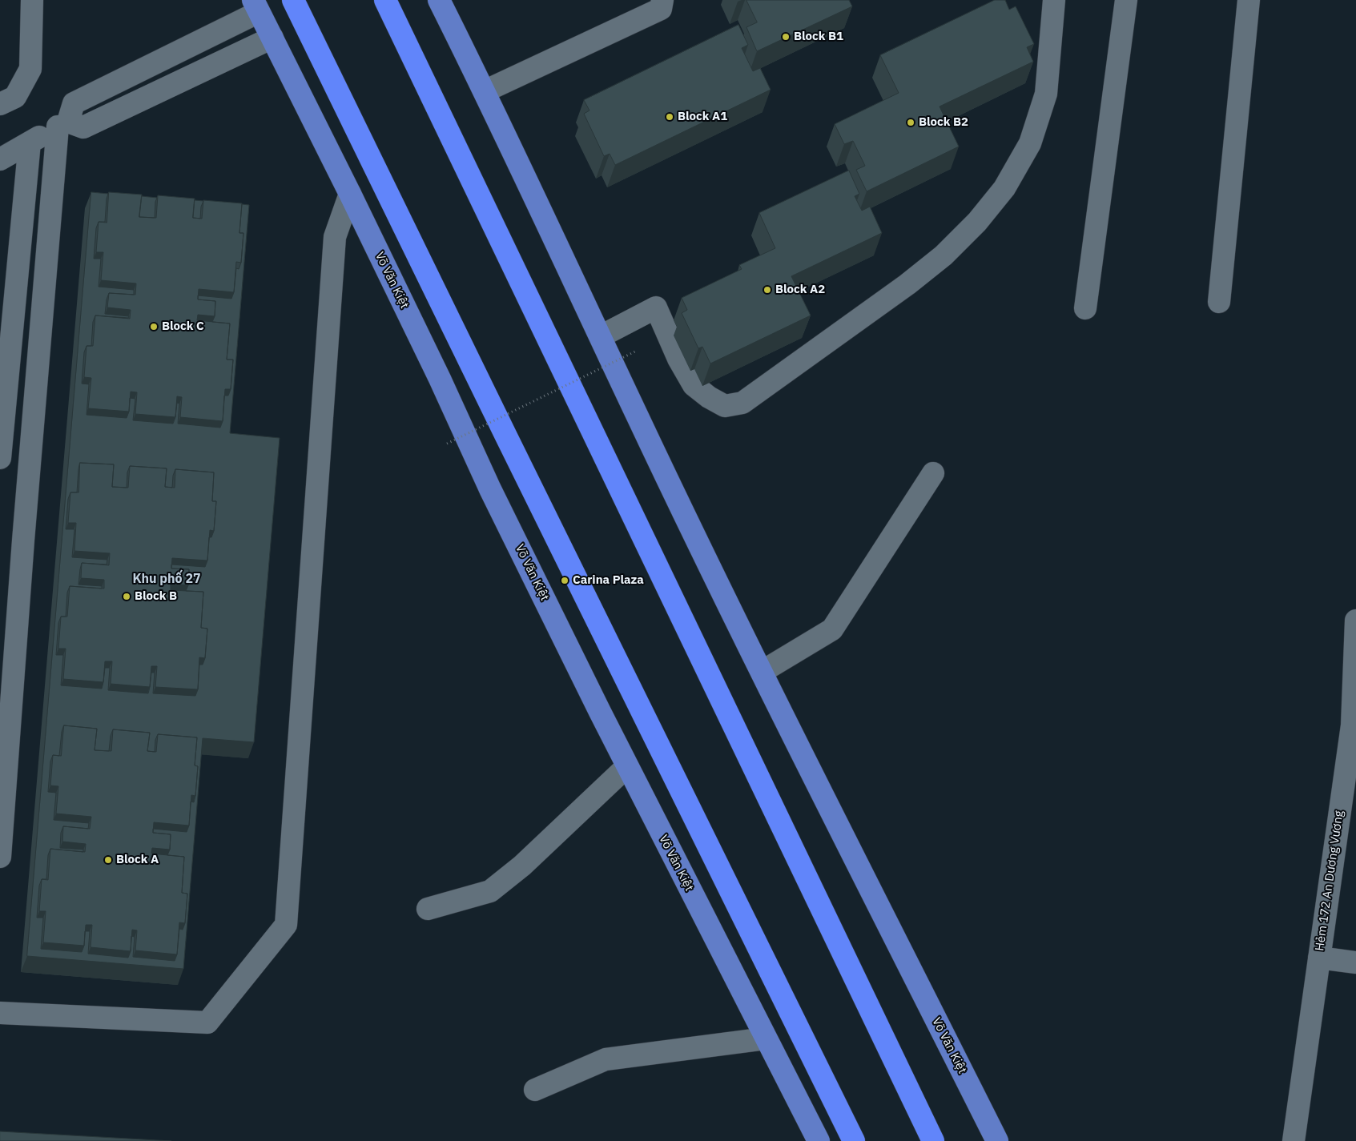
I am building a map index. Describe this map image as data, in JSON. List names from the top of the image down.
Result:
{
  "streets": {
    "main road": ["Võ Văn Kiệt"],
    "street": ["Hẻm 172 An Dương Vương"]
  },
  "districts": ["Khu phố 27"],
  "places": [
    "Block B1",
    "Block A1",
    "Block B2",
    "Block A2",
    "Block C",
    "Carina Plaza",
    "Block B",
    "Block A"
  ]
}
